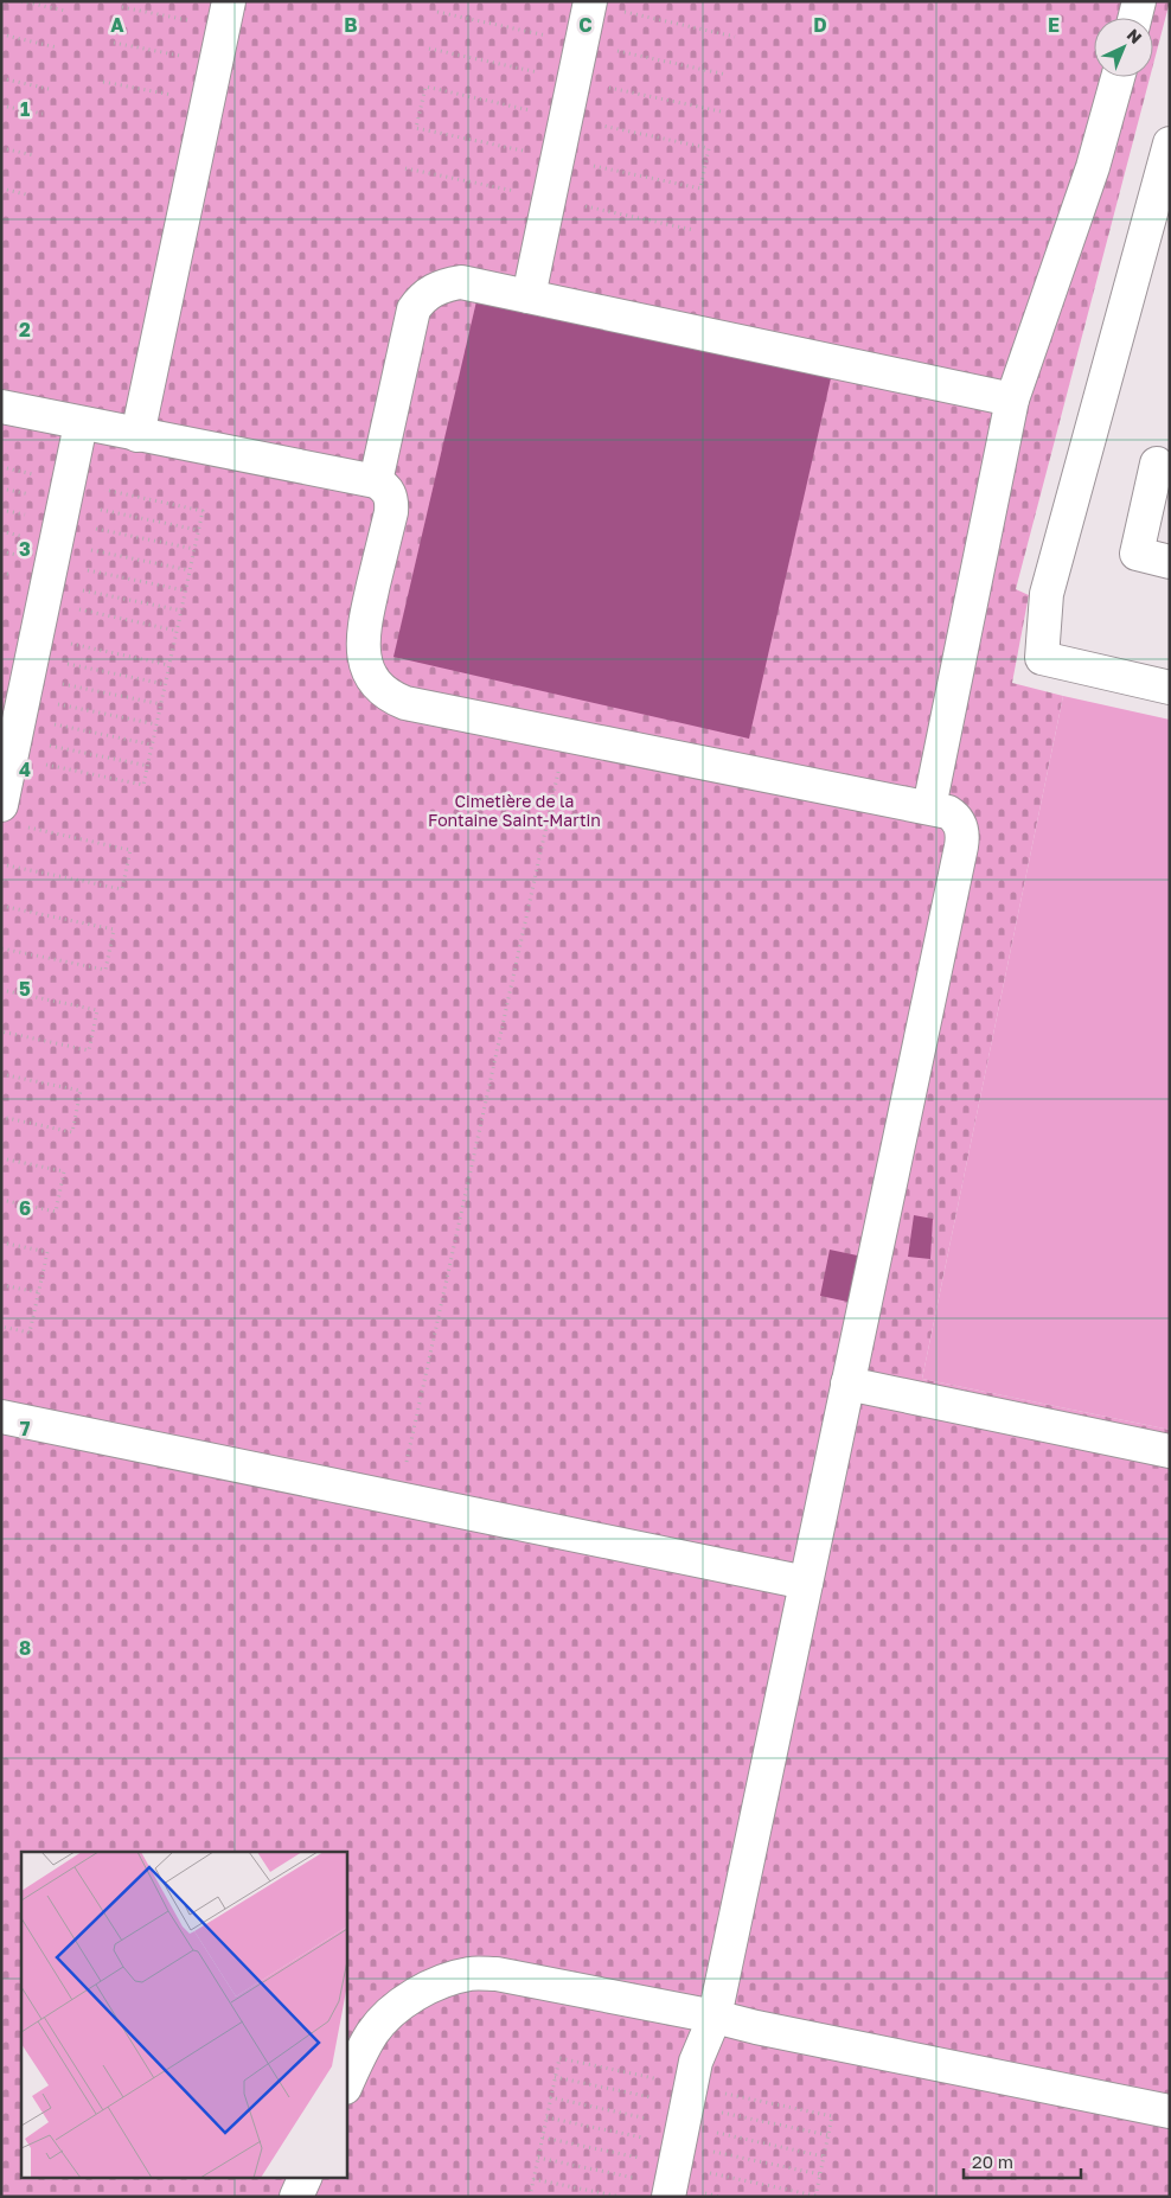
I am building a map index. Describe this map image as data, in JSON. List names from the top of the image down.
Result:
{
  "parks": ["Cimetière de la Fontaine Saint-Martin"],
  "scale_bar": "20 m",
  "north": "top right",
  "grid": {
    "columns": [
      "A",
      "B",
      "C",
      "D",
      "E"
    ],
    "rows": [
      "1",
      "2",
      "3",
      "4",
      "5",
      "6",
      "7",
      "8"
    ]
  }
}
